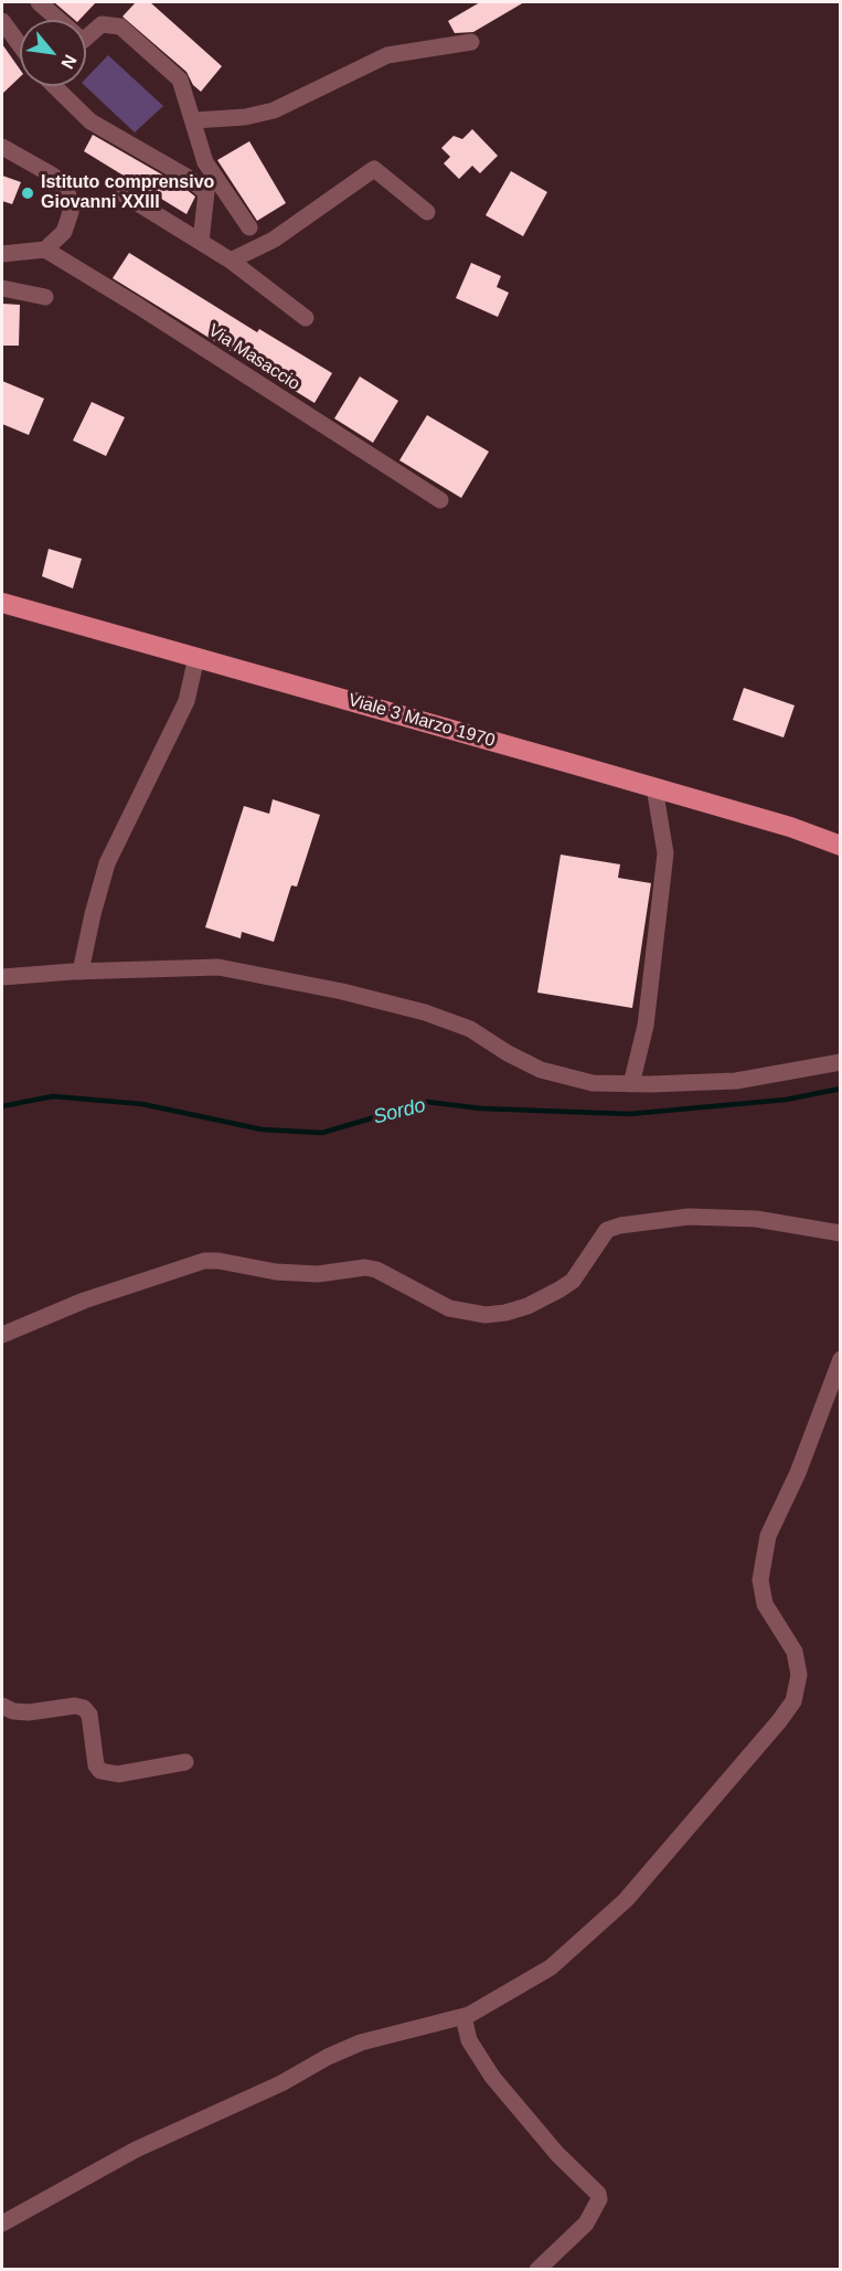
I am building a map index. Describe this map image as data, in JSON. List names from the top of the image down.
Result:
{
  "streets": {
    "main road": ["Viale 3 Marzo 1970"],
    "street": ["Via Masaccio"]
  },
  "water": ["Sordo"],
  "places": ["Istituto comprensivo Giovanni XXIII"],
  "north": "bottom right"
}
